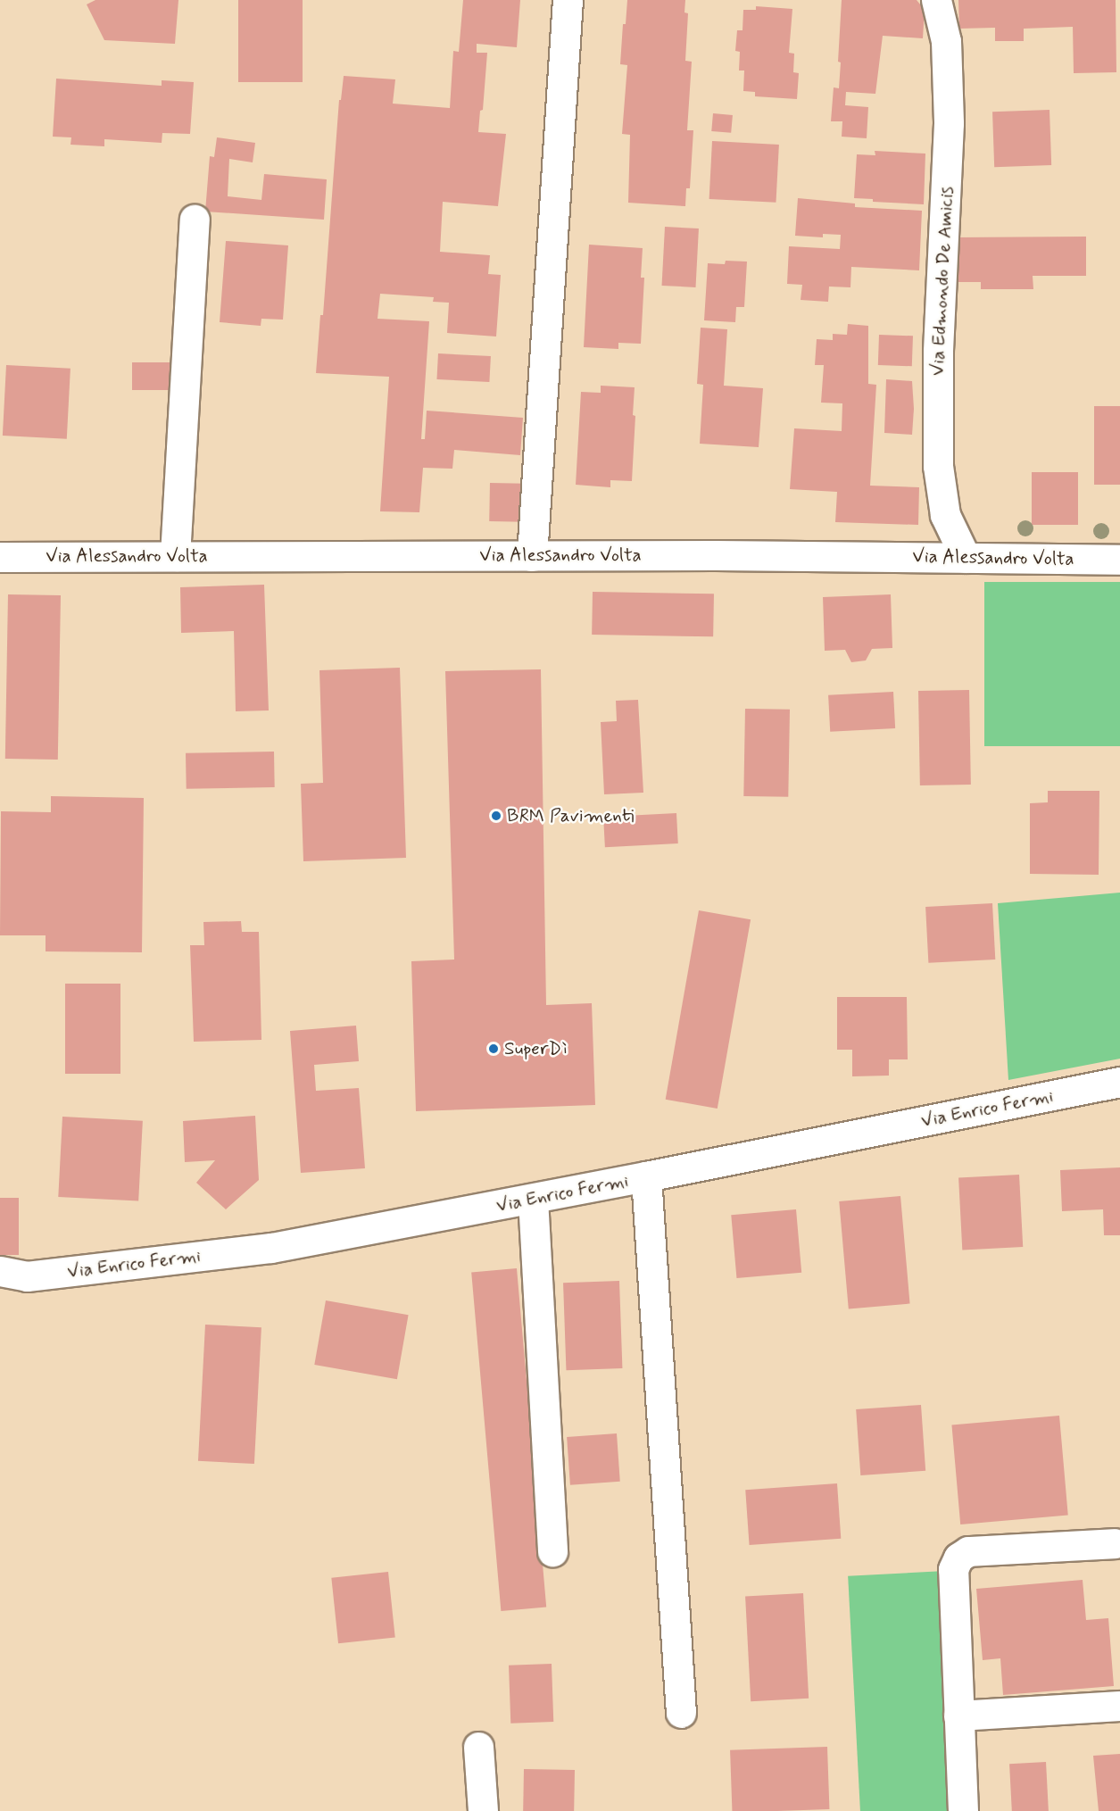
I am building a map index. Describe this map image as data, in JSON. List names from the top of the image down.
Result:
{
  "streets": {
    "street": ["Via Edmondo De Amicis", "Via Alessandro Volta", "Via Enrico Fermi"]
  },
  "crossings": [
    ["Via Edmondo De Amicis", "Via Alessandro Volta"]
  ],
  "places": ["BRM Pavimenti", "SuperDì"]
}
